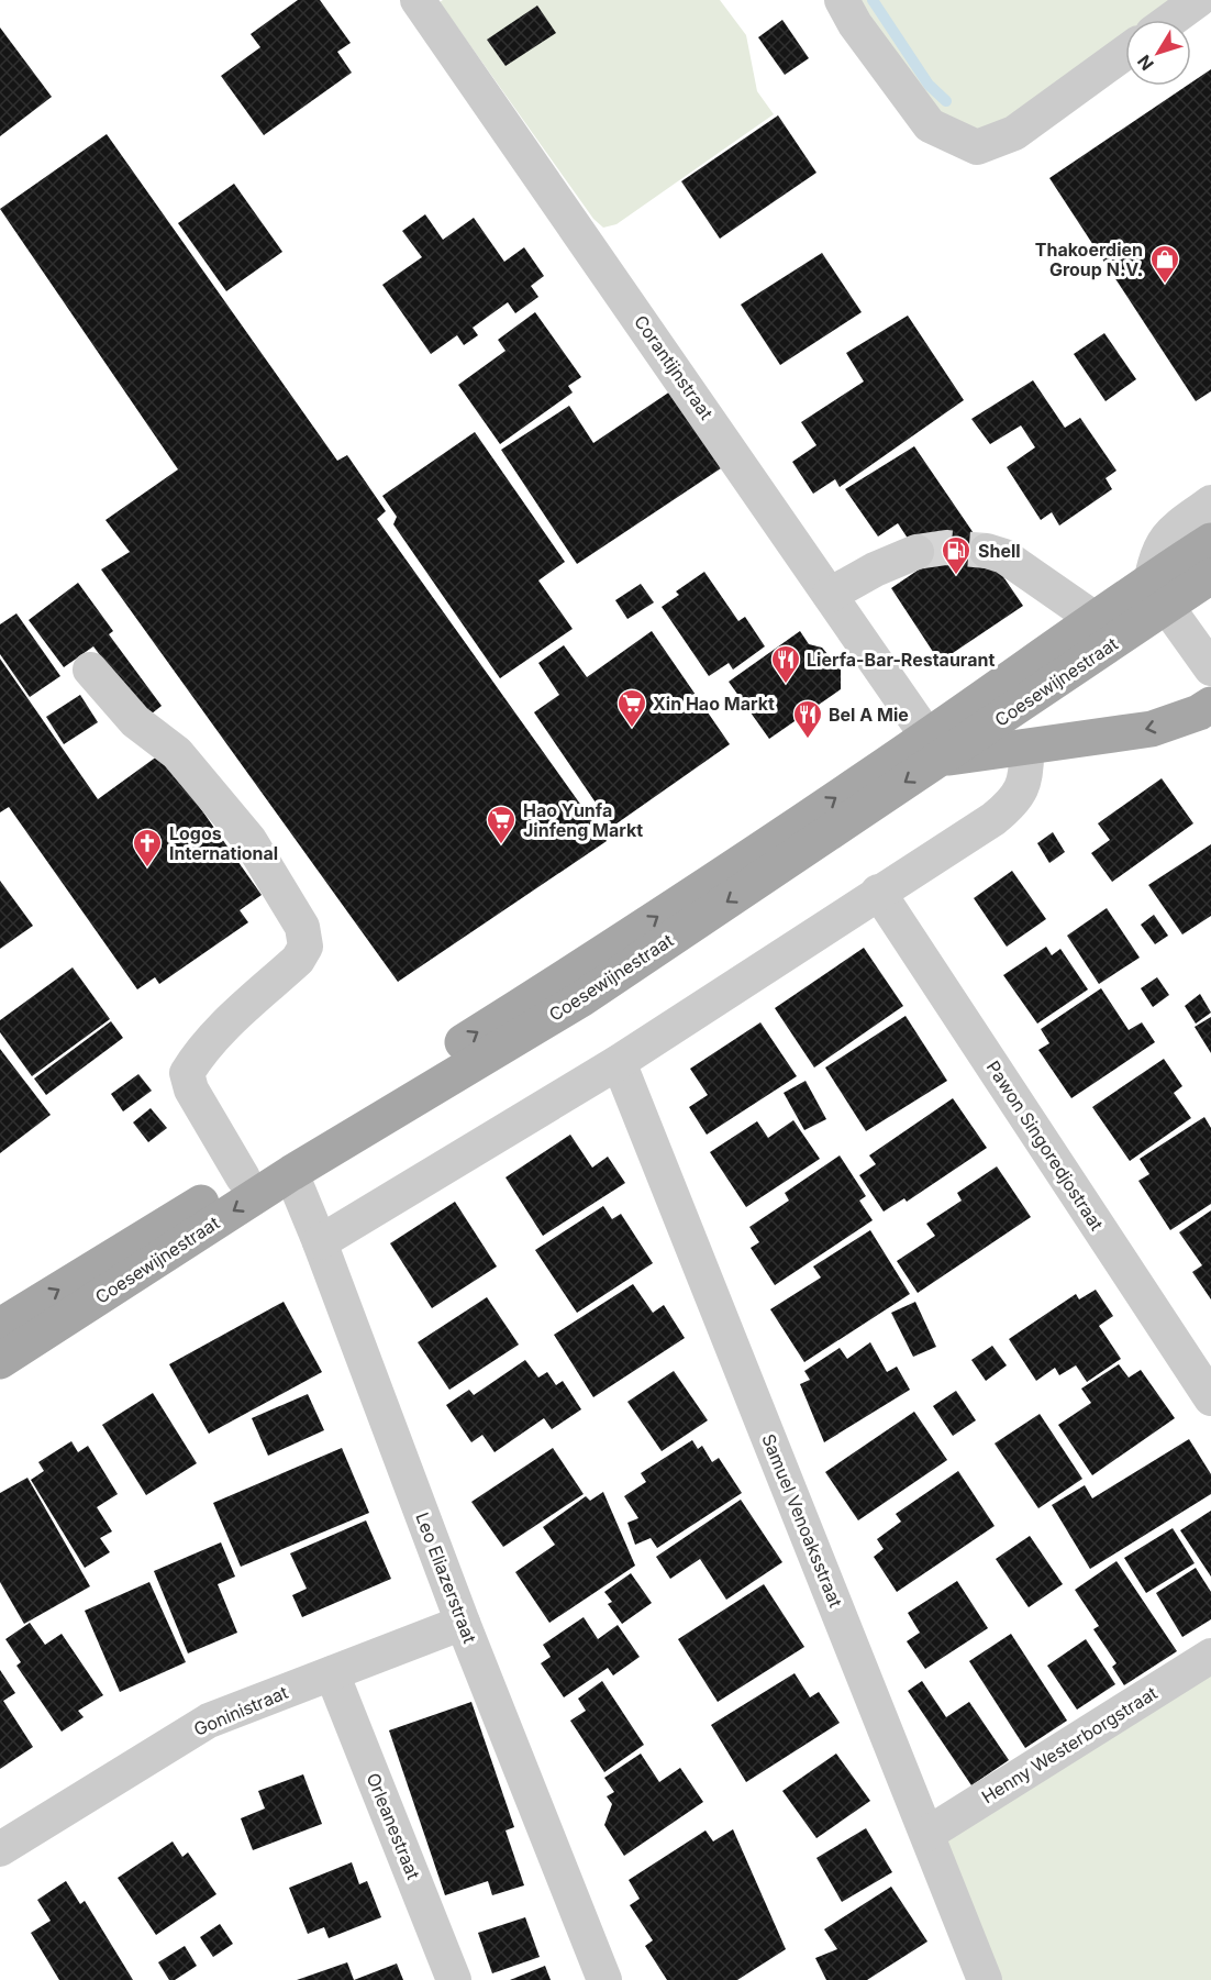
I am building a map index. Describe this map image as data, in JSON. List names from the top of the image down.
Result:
{
  "streets": {
    "main road": ["Coesewijnestraat"],
    "street": [
      "Corantijnstraat",
      "Pawon Singoredjostraat",
      "Samuel Venoaksstraat",
      "Leo Eliazerstraat",
      "Goninistraat",
      "Henny Westerborgstraat",
      "Orleanestraat"
    ]
  },
  "crossings": [
    ["Corantijnstraat", "Coesewijnestraat"],
    ["Coesewijnestraat", "Leo Eliazerstraat"],
    ["Samuel Venoaksstraat", "Henny Westerborgstraat"],
    ["Leo Eliazerstraat", "Goninistraat"],
    ["Goninistraat", "Orleanestraat"]
  ],
  "places": {
    "shop": ["Thakoerdien Group N.V."],
    "fuel station": ["Shell"],
    "restaurant": ["Lierfa-Bar-Restaurant", "Bel A Mie"],
    "supermarket": ["Xin Hao Markt", "Hao Yunfa Jinfeng Markt"],
    "church": ["Logos International"]
  },
  "north": "bottom left"
}
